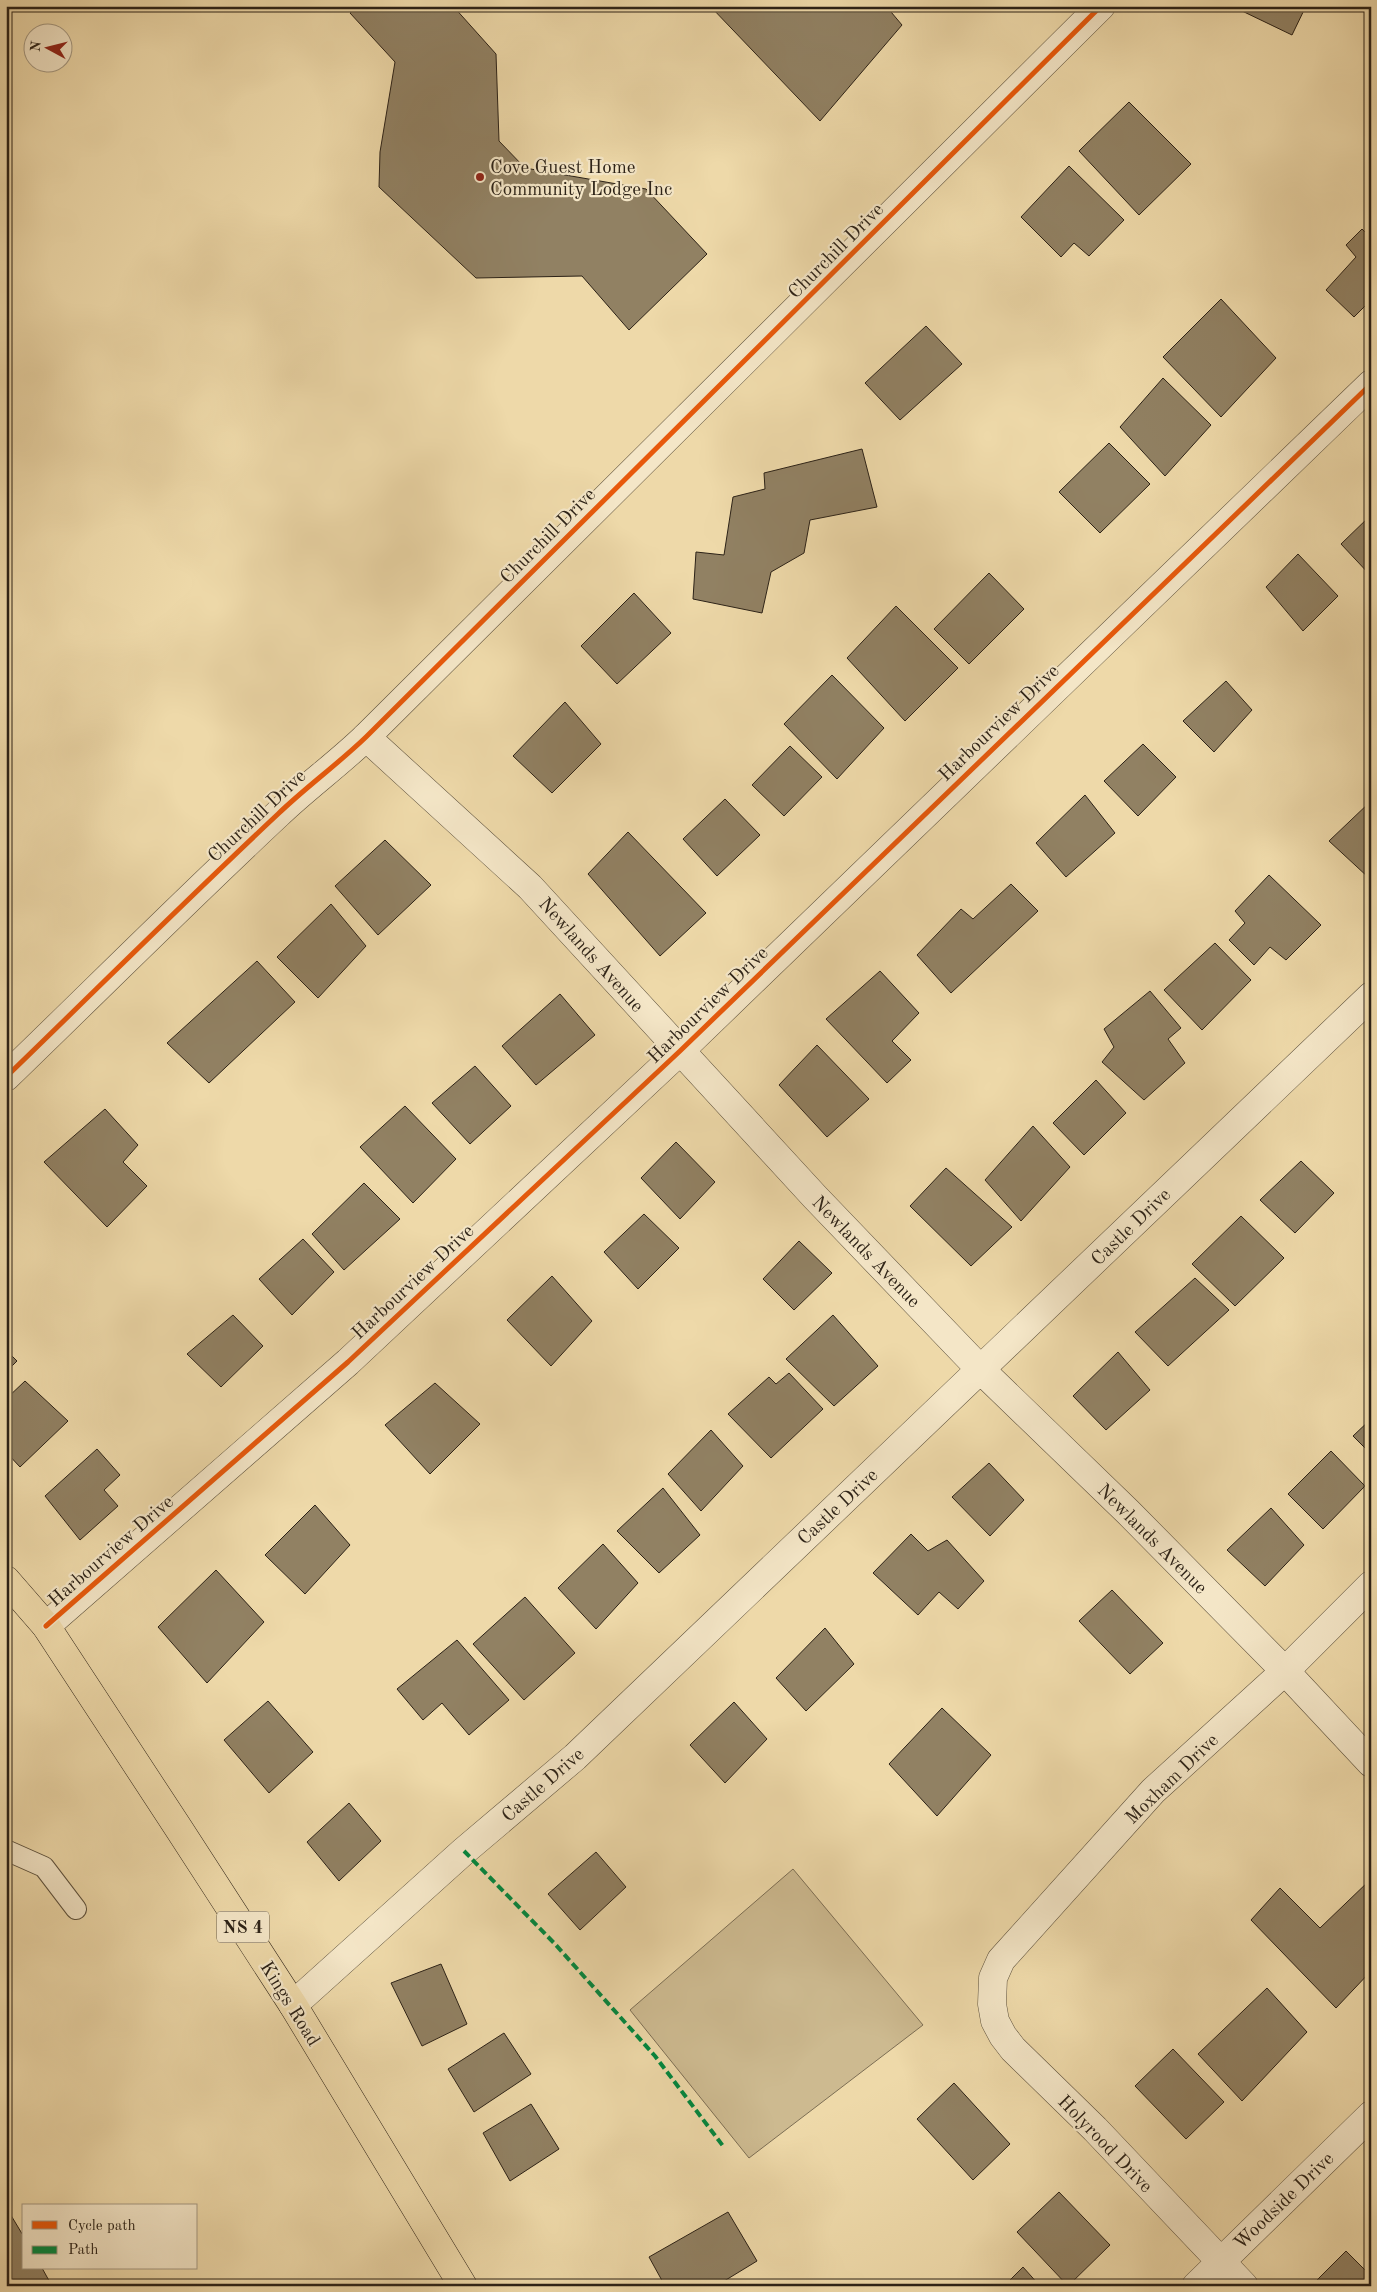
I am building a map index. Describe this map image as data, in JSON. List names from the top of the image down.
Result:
{
  "streets": {
    "main road": ["NS 4", "Kings Road"],
    "street": [
      "Churchill Drive",
      "Harbourview Drive",
      "Newlands Avenue",
      "Castle Drive",
      "Moxham Drive",
      "Holyrood Drive",
      "Woodside Drive"
    ]
  },
  "crossings": [
    ["Churchill Drive", "Newlands Avenue"],
    ["Harbourview Drive", "Newlands Avenue"],
    ["Harbourview Drive", "Kings Road"],
    ["Newlands Avenue", "Castle Drive"],
    ["Newlands Avenue", "Moxham Drive"],
    ["Castle Drive", "Kings Road"],
    ["Moxham Drive", "Holyrood Drive"],
    ["Holyrood Drive", "Woodside Drive"]
  ],
  "places": ["Cove Guest Home Community Lodge Inc"],
  "legend": ["Cycle path", "Path"],
  "north": "left"
}
